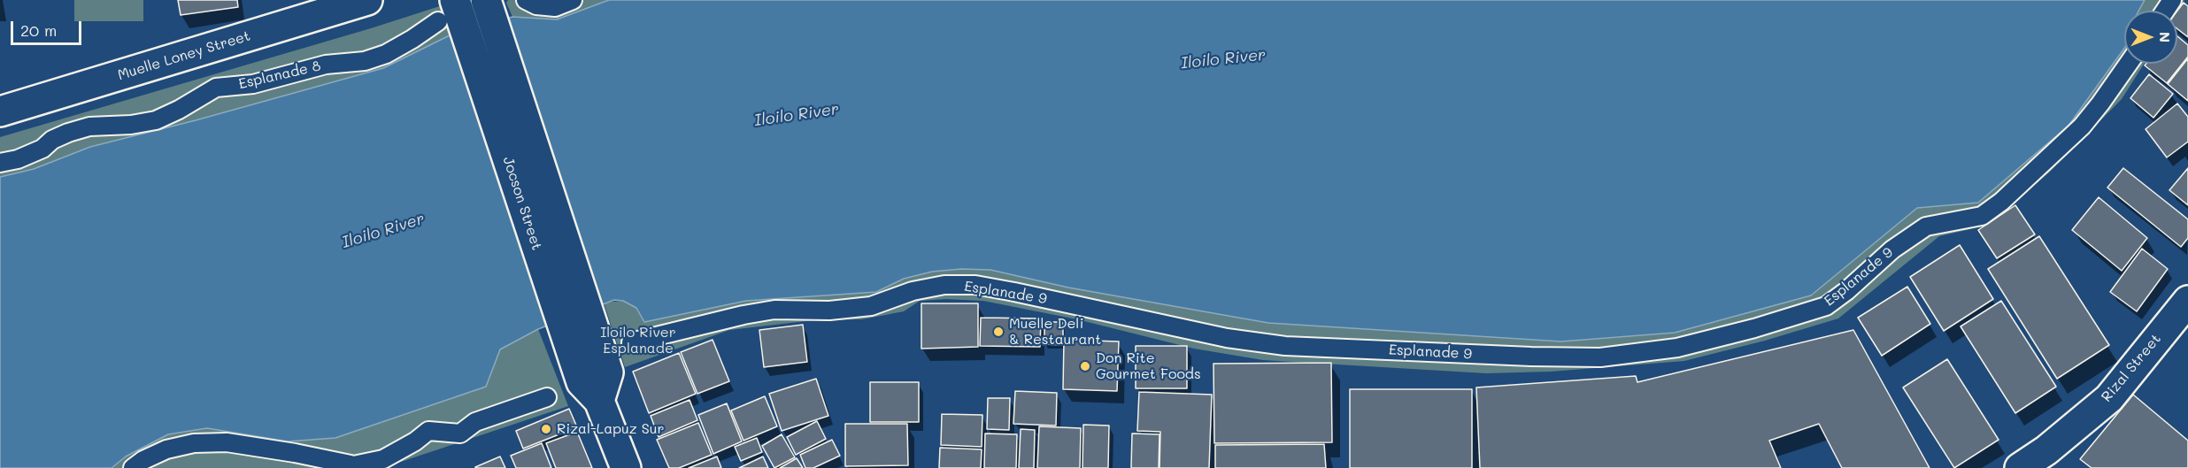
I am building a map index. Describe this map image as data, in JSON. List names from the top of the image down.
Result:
{
  "streets": {
    "main road": ["Muelle Loney Street", "Jocson Street", "Rizal Street"],
    "street": ["Esplanade 8", "Esplanade 9"]
  },
  "crossings": [
    ["Esplanade 8", "Jocson Street"]
  ],
  "water": ["Iloilo River"],
  "parks": ["Iloilo River Esplanade"],
  "places": ["Muelle Deli & Restaurant", "Don Rite Gourmet Foods", "Rizal-Lapuz Sur"],
  "scale_bar": "20 m",
  "north": "right"
}
